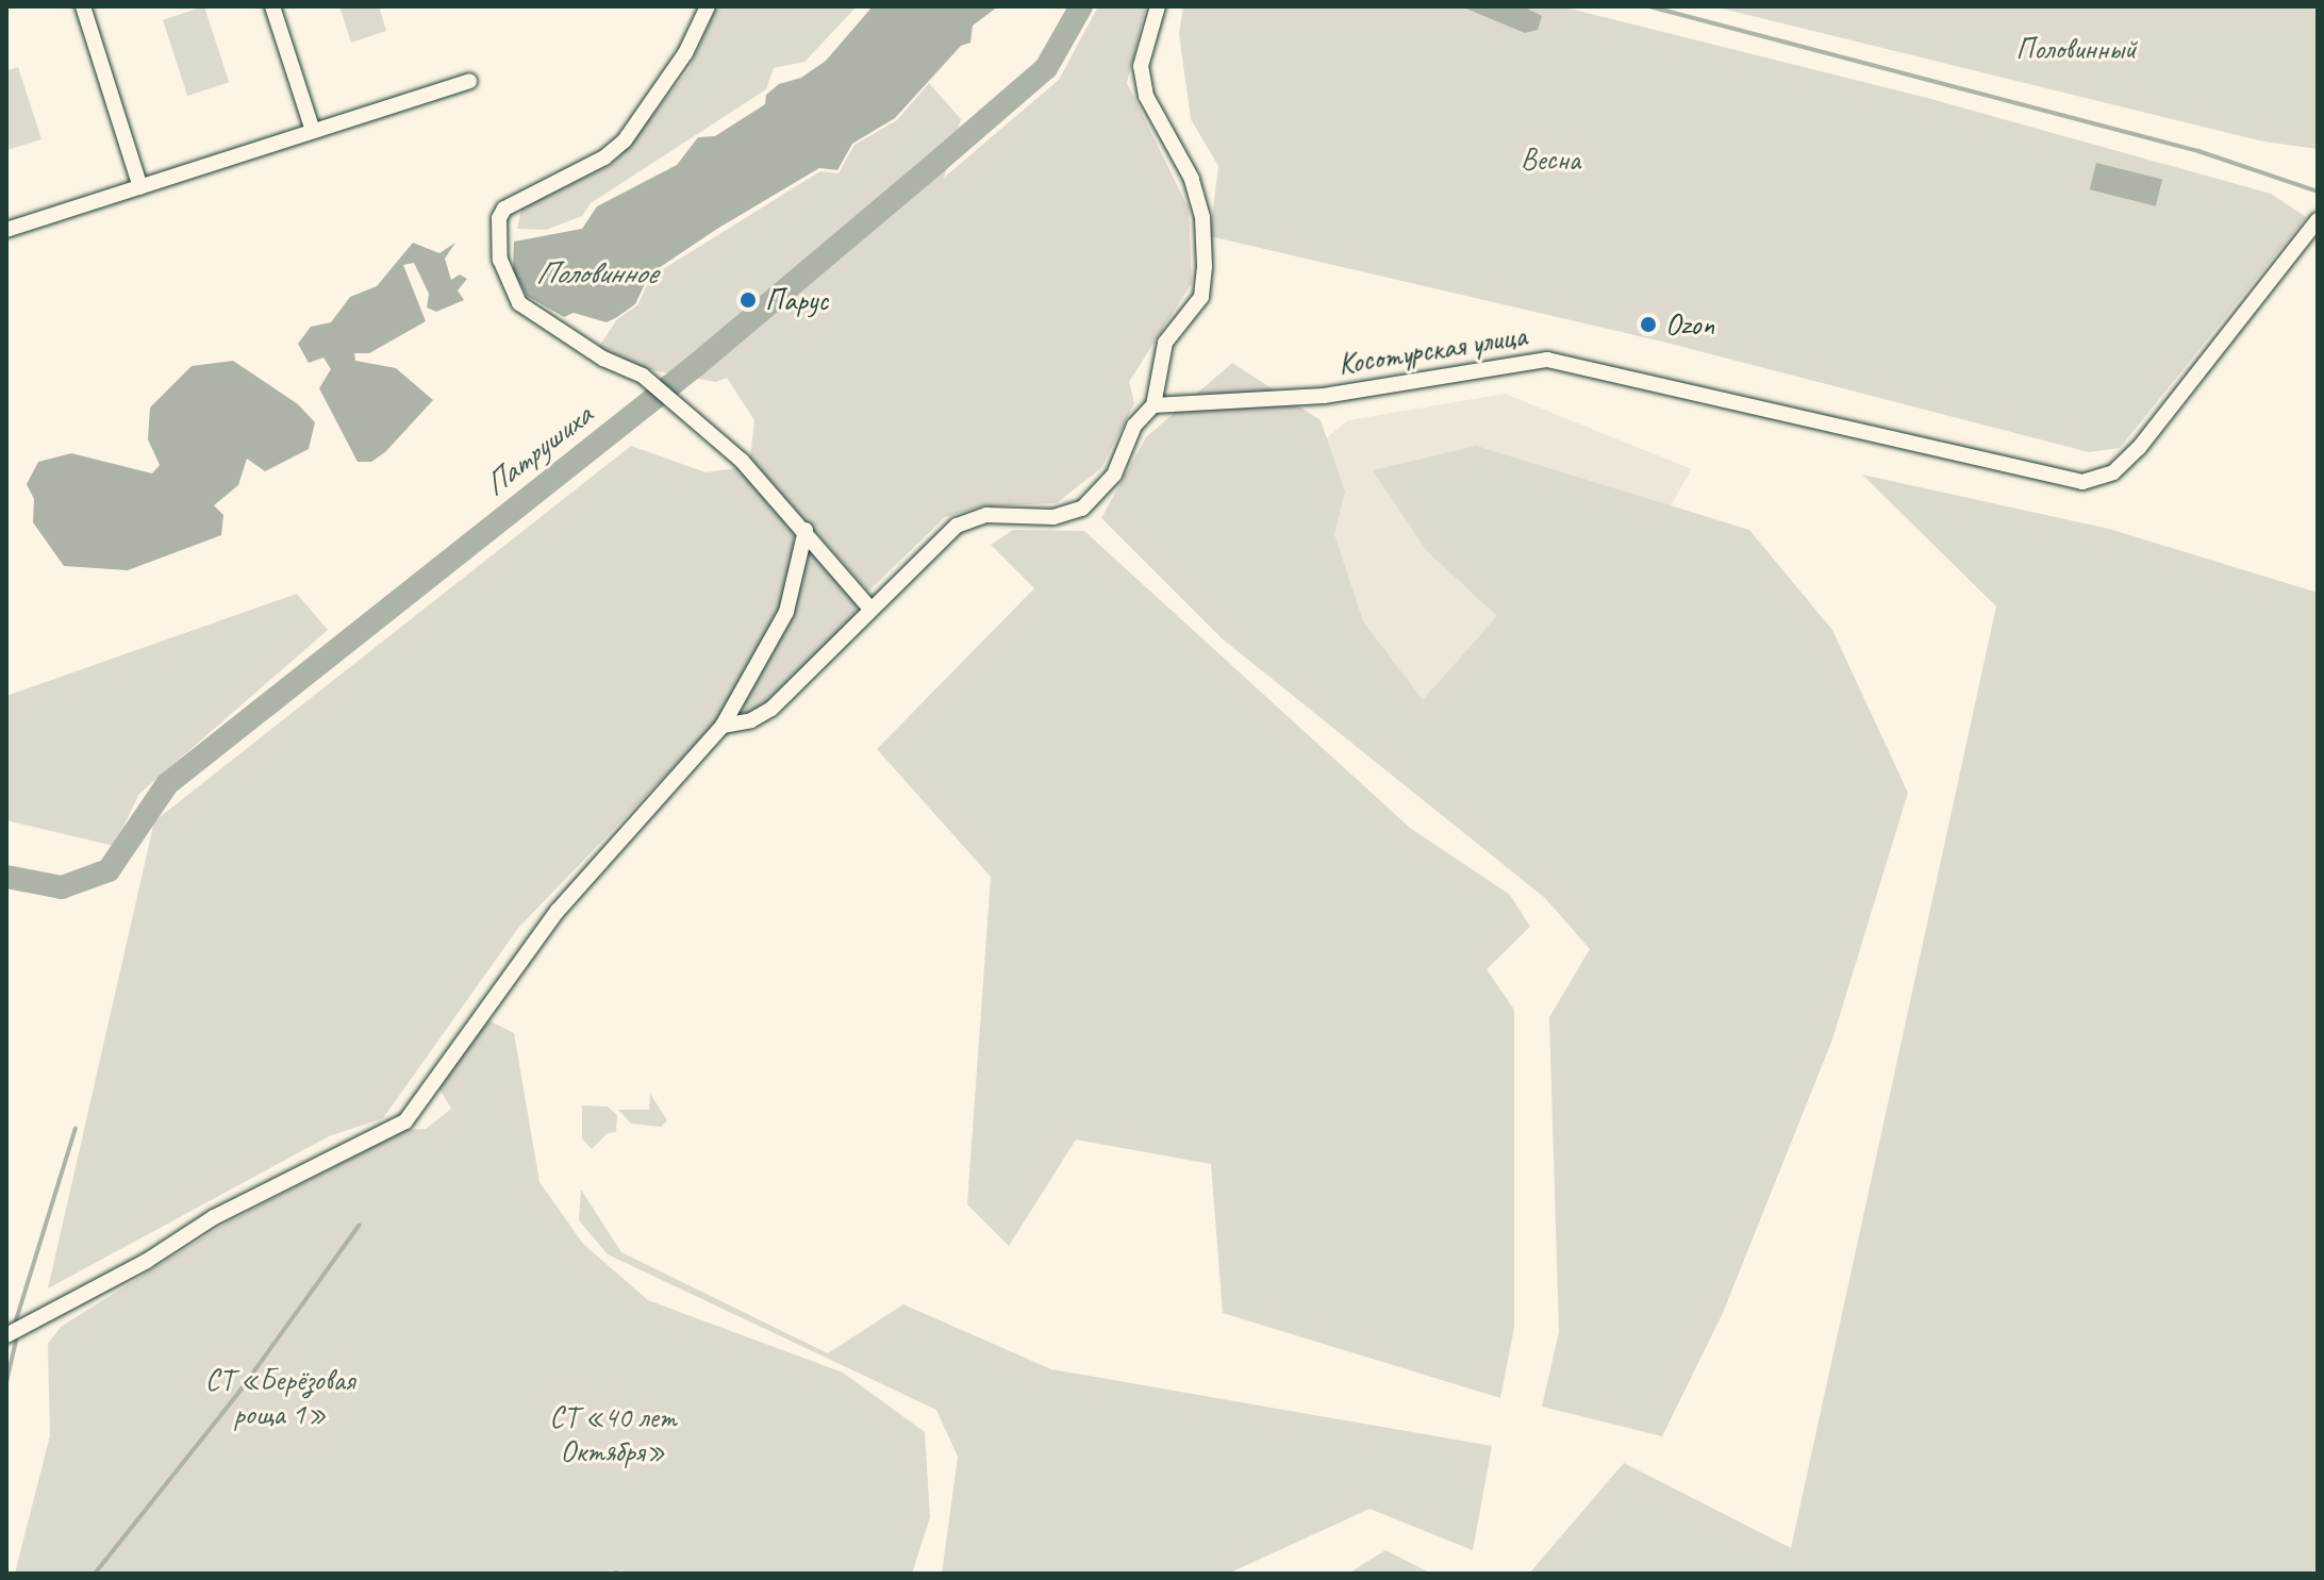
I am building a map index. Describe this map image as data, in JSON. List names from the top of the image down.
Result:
{
  "streets": {
    "street": ["Косотурская улица"]
  },
  "water": ["Половинное", "Патрушиха"],
  "parks": [
    "Половинный",
    "Весна",
    "СТ «Берёзовая роща 1»",
    "СТ «40 лет Октября»"
  ],
  "places": ["Парус", "Ozon"]
}
